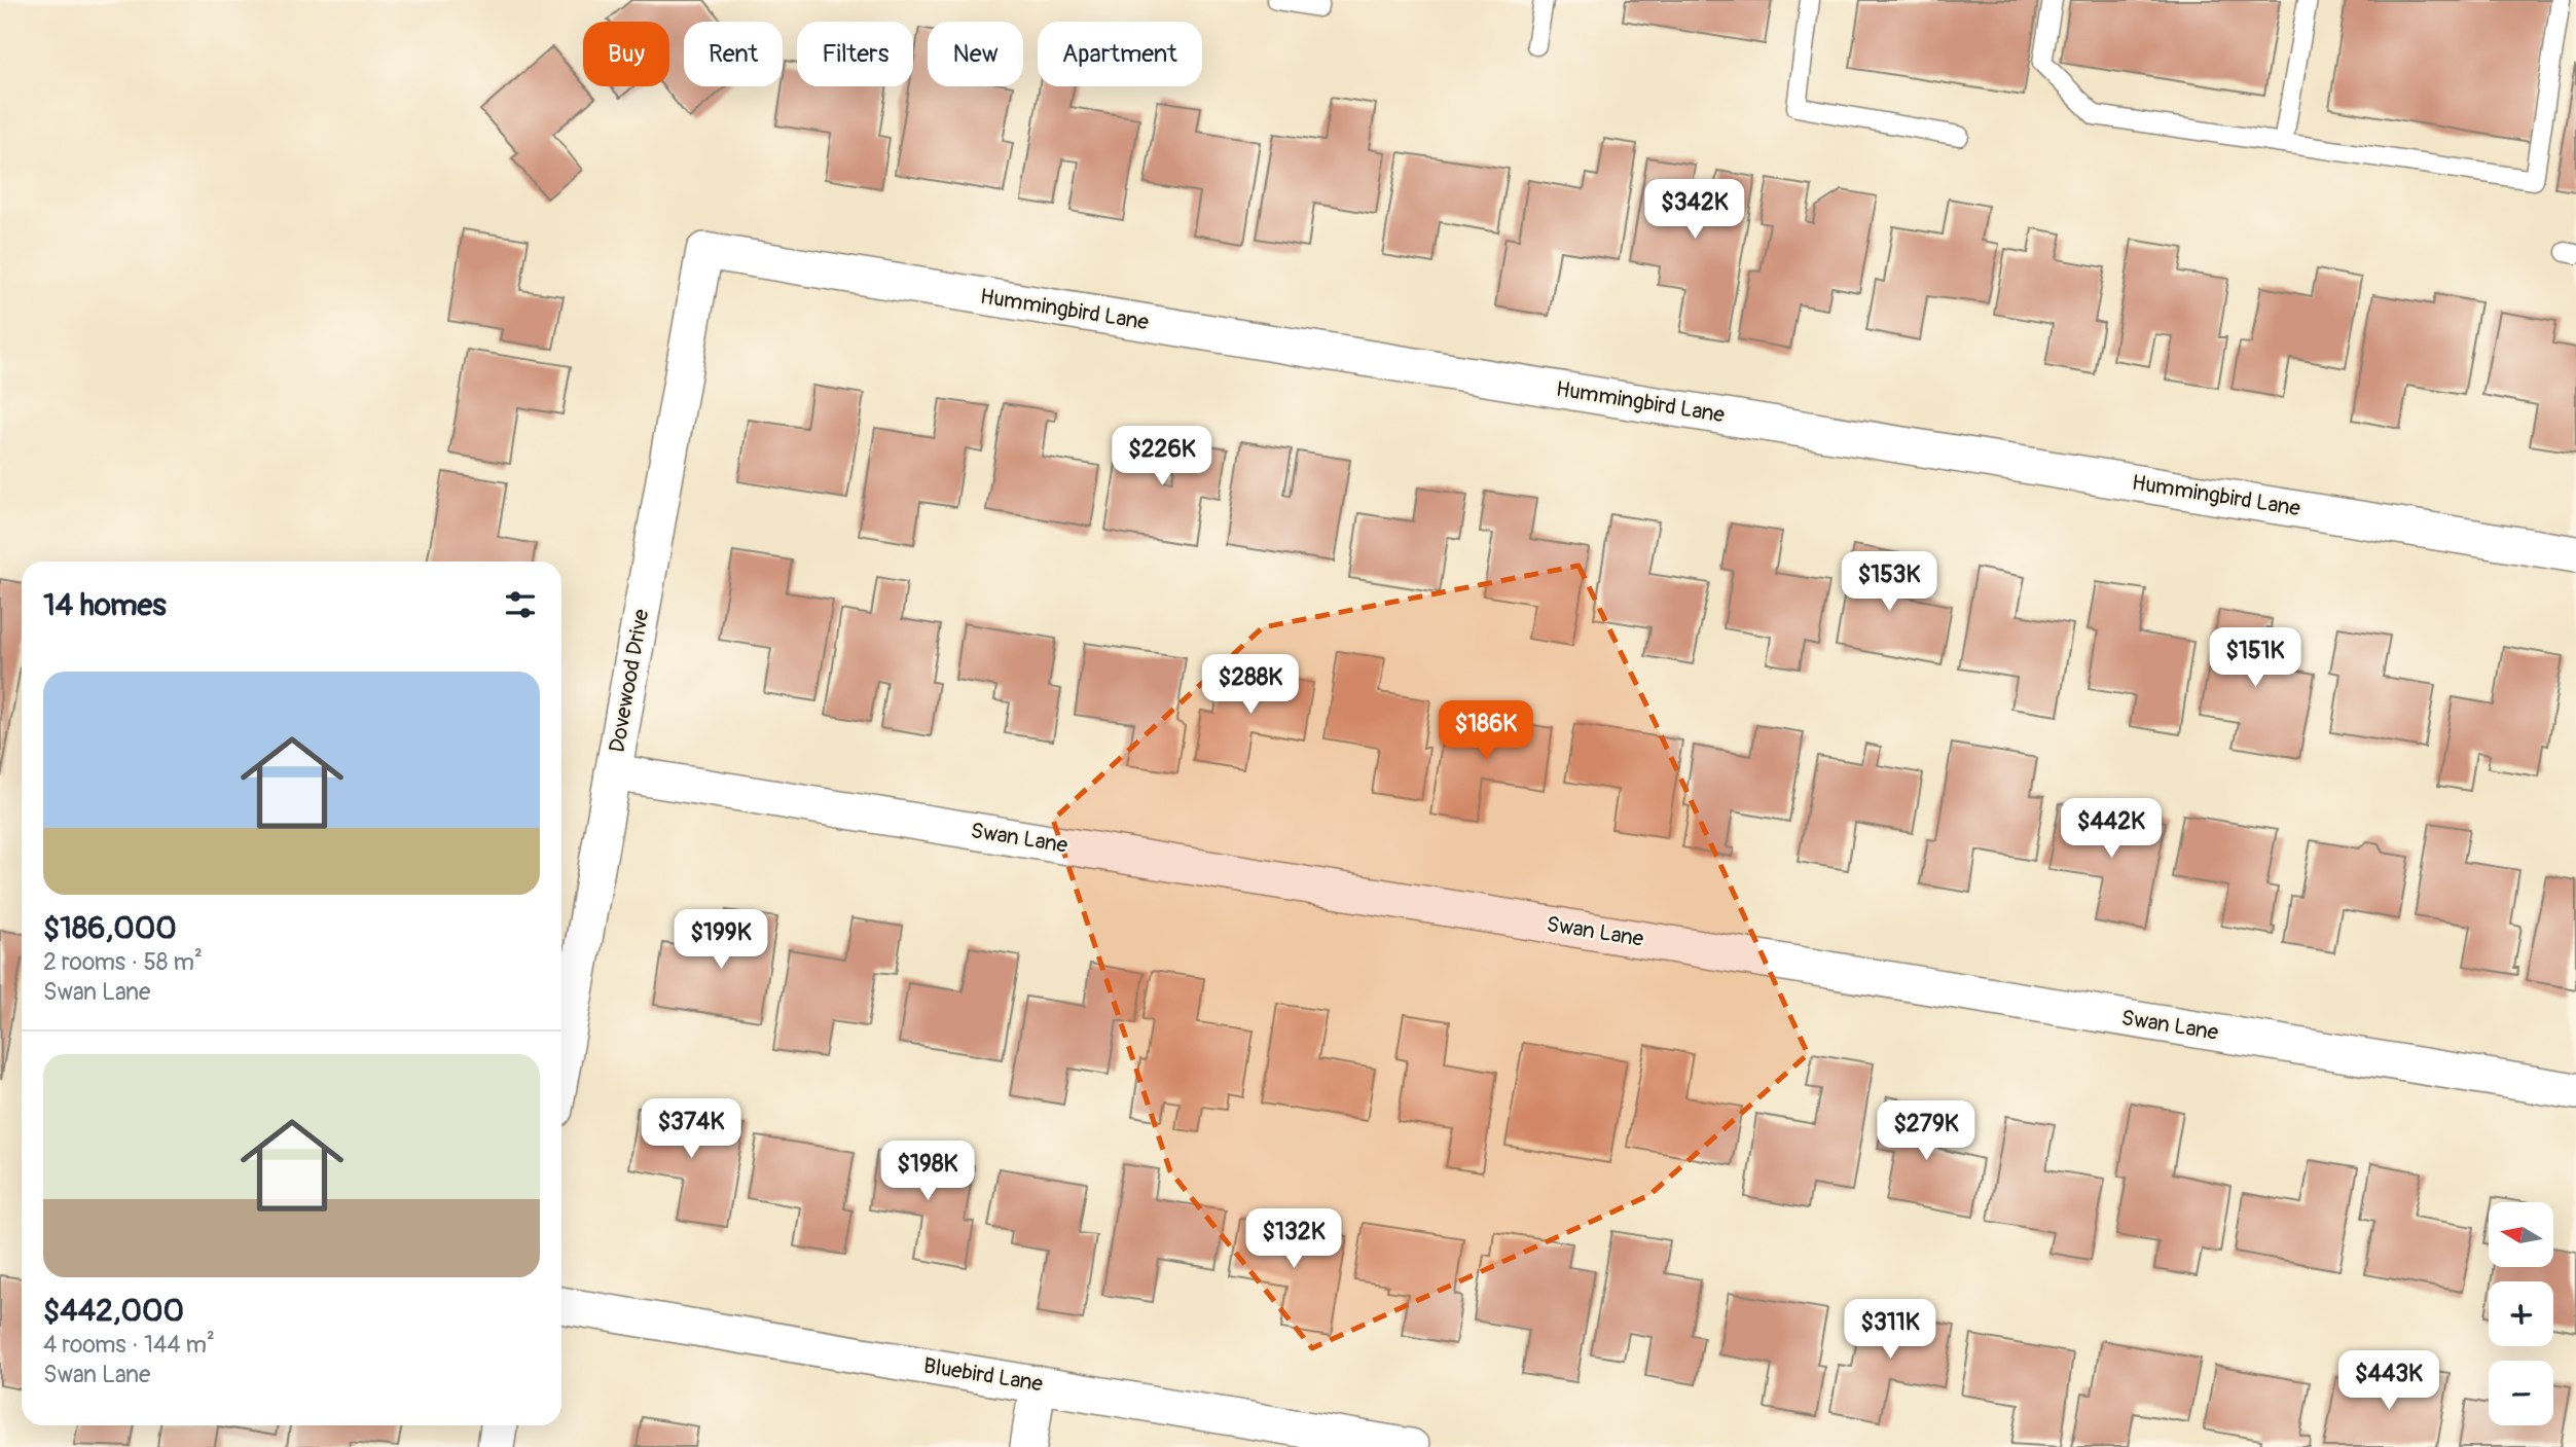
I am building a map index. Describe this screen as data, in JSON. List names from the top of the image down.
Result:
{
  "streets": {
    "street": [
      "Hummingbird Lane",
      "Dovewood Drive",
      "Swan Lane",
      "Bluebird Lane"
    ]
  },
  "crossings": [
    ["Hummingbird Lane", "Dovewood Drive"],
    ["Dovewood Drive", "Swan Lane"]
  ],
  "north": "left",
  "page": {
    "chip": [
      "Buy",
      "Rent",
      "Filters",
      "New",
      "Apartment"
    ],
    "price": [
      "$342K",
      "$226K",
      "$153K",
      "$151K",
      "$288K",
      "$186K",
      "$442K",
      "$199K",
      "$374K",
      "$279K",
      "$198K",
      "$132K",
      "$311K",
      "$443K"
    ],
    "heading": "14 homes",
    "list": [
      {
        "name": "$186,000",
        "note": "2 rooms · 58 m² · Swan Lane"
      },
      {
        "name": "$442,000",
        "note": "4 rooms · 144 m² · Swan Lane"
      }
    ],
    "map_buttons": ["+", "−"]
  }
}
